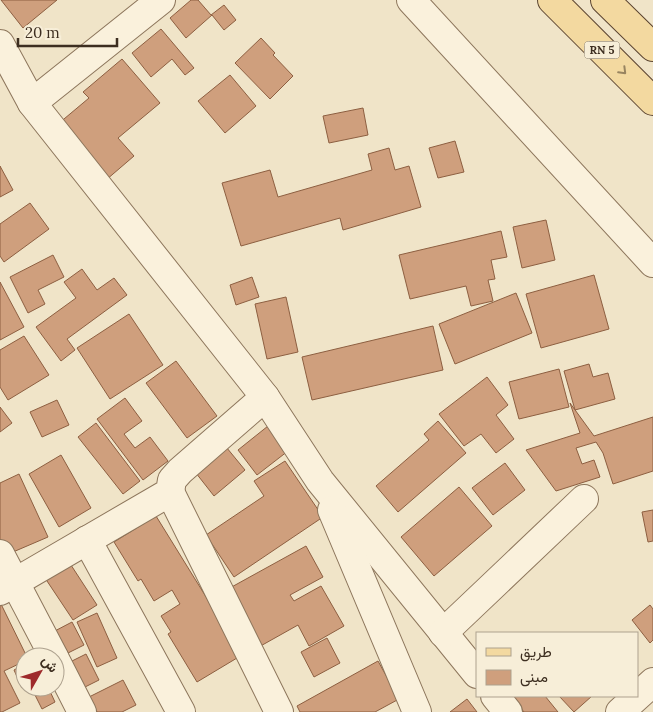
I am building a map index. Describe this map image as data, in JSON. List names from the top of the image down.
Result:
{
  "streets": {
    "main road": ["RN 5"]
  },
  "legend": ["طريق", "مبنى"],
  "scale_bar": "20 m",
  "north": "top right"
}
